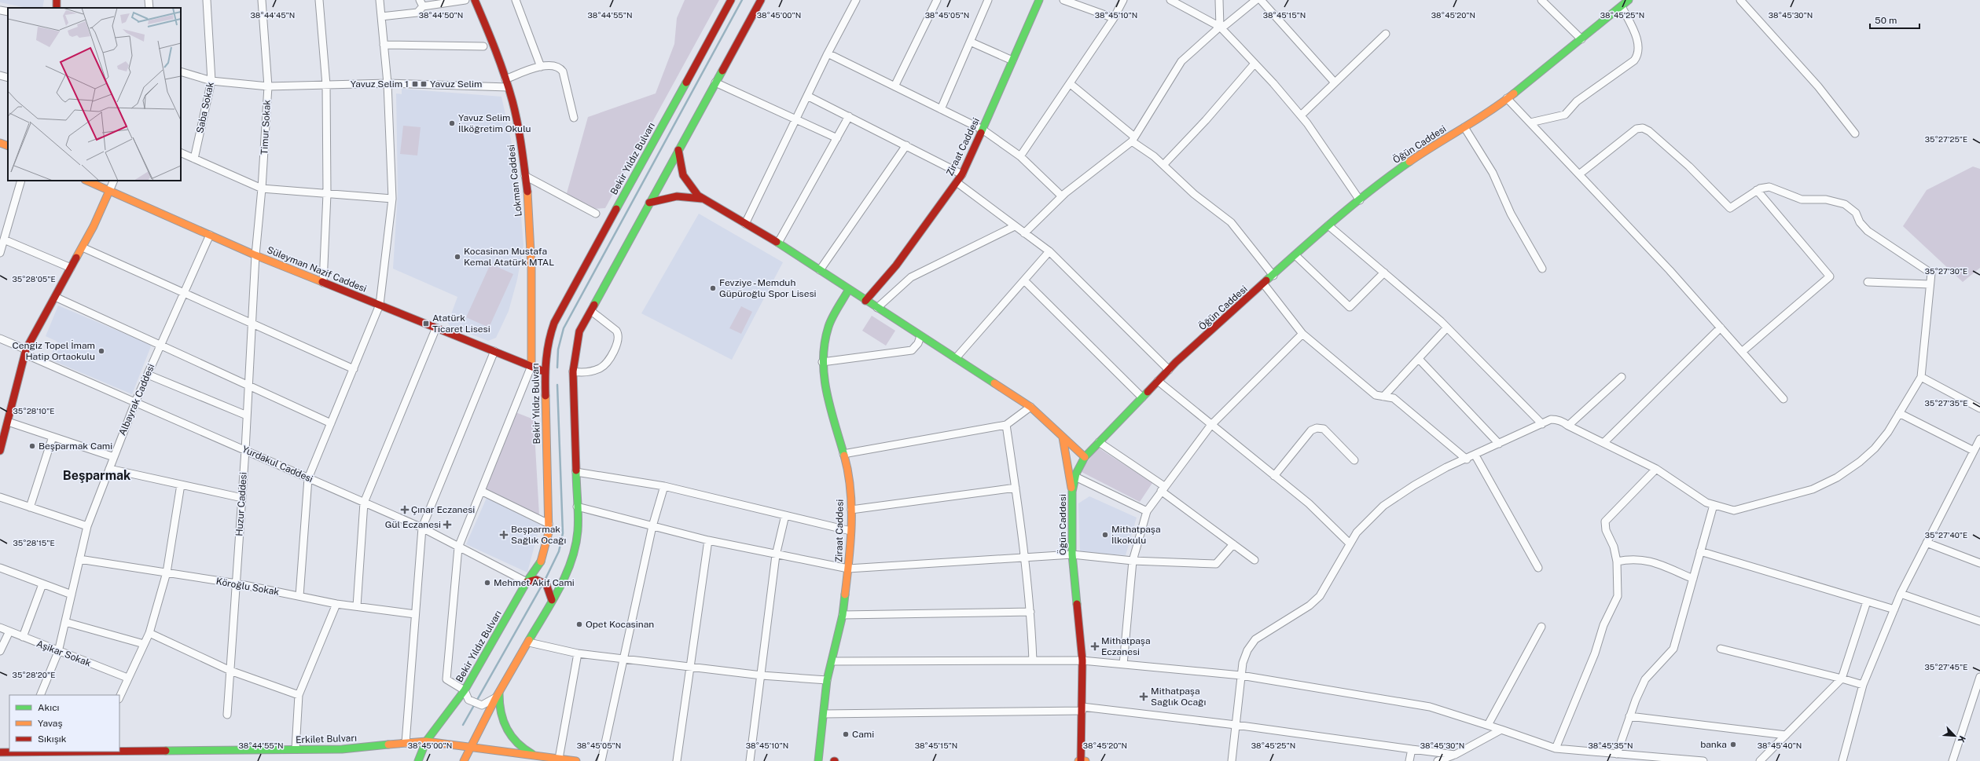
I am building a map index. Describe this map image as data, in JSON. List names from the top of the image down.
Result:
{
  "streets": {
    "street": [
      "Saba Sokak",
      "Timur Sokak",
      "Öğün Caddesi",
      "Ziraat Caddesi",
      "Bekir Yıldız Bulvarı",
      "Lokman Caddesi",
      "Süleyman Nazif Caddesi",
      "Albayrak Caddesi",
      "Yurdakul Caddesi",
      "Huzur Caddesi",
      "Köroğlu Sokak",
      "Aşikar Sokak",
      "Erkilet Bulvarı"
    ]
  },
  "crossings": [
    ["Timur Sokak", "Süleyman Nazif Caddesi"],
    ["Timur Sokak", "Huzur Caddesi"],
    ["Bekir Yıldız Bulvarı", "Süleyman Nazif Caddesi"],
    ["Bekir Yıldız Bulvarı", "Yurdakul Caddesi"],
    ["Bekir Yıldız Bulvarı", "Erkilet Bulvarı"],
    ["Lokman Caddesi", "Süleyman Nazif Caddesi"],
    ["Süleyman Nazif Caddesi", "Albayrak Caddesi"],
    ["Süleyman Nazif Caddesi", "Huzur Caddesi"],
    ["Albayrak Caddesi", "Yurdakul Caddesi"],
    ["Albayrak Caddesi", "Köroğlu Sokak"],
    ["Albayrak Caddesi", "Aşikar Sokak"],
    ["Yurdakul Caddesi", "Huzur Caddesi"],
    ["Huzur Caddesi", "Köroğlu Sokak"]
  ],
  "districts": ["Beşparmak"],
  "places": {
    "transit": ["Yavuz Selim 1", "Yavuz Selim", "Atatürk Ticaret Lisesi"],
    "other": [
      "Yavuz Selim İlköğretim Okulu",
      "Kocasinan Mustafa Kemal Atatürk MTAL",
      "Fevziye - Memduh Güpüroğlu Spor Lisesi",
      "Cengiz Topel İmam Hatip Ortaokulu",
      "Beşparmak Cami",
      "Mithatpaşa İlkokulu",
      "Mehmet Akif Cami",
      "Opet Kocasinan",
      "Cami",
      "banka"
    ],
    "health": [
      "Çınar Eczanesi",
      "Gül Eczanesi",
      "Beşparmak Sağlık Ocağı",
      "Mithatpaşa Eczanesi",
      "Mithatpaşa Sağlık Ocağı"
    ]
  },
  "legend": ["Akıcı", "Yavaş", "Sıkışık"],
  "scale_bar": "50 m",
  "north": "bottom right",
  "coordinates": [
    "38°44'45\"N",
    "38°44'50\"N",
    "38°44'55\"N",
    "38°45'00\"N",
    "38°45'05\"N",
    "38°45'10\"N",
    "38°45'15\"N",
    "38°45'20\"N",
    "38°45'25\"N",
    "38°45'30\"N",
    "35°27'25\"E",
    "35°27'30\"E",
    "35°28'05\"E",
    "35°27'35\"E",
    "35°28'10\"E",
    "35°27'40\"E",
    "35°28'15\"E",
    "35°27'45\"E",
    "35°28'20\"E",
    "38°45'35\"N",
    "38°45'40\"N"
  ]
}
